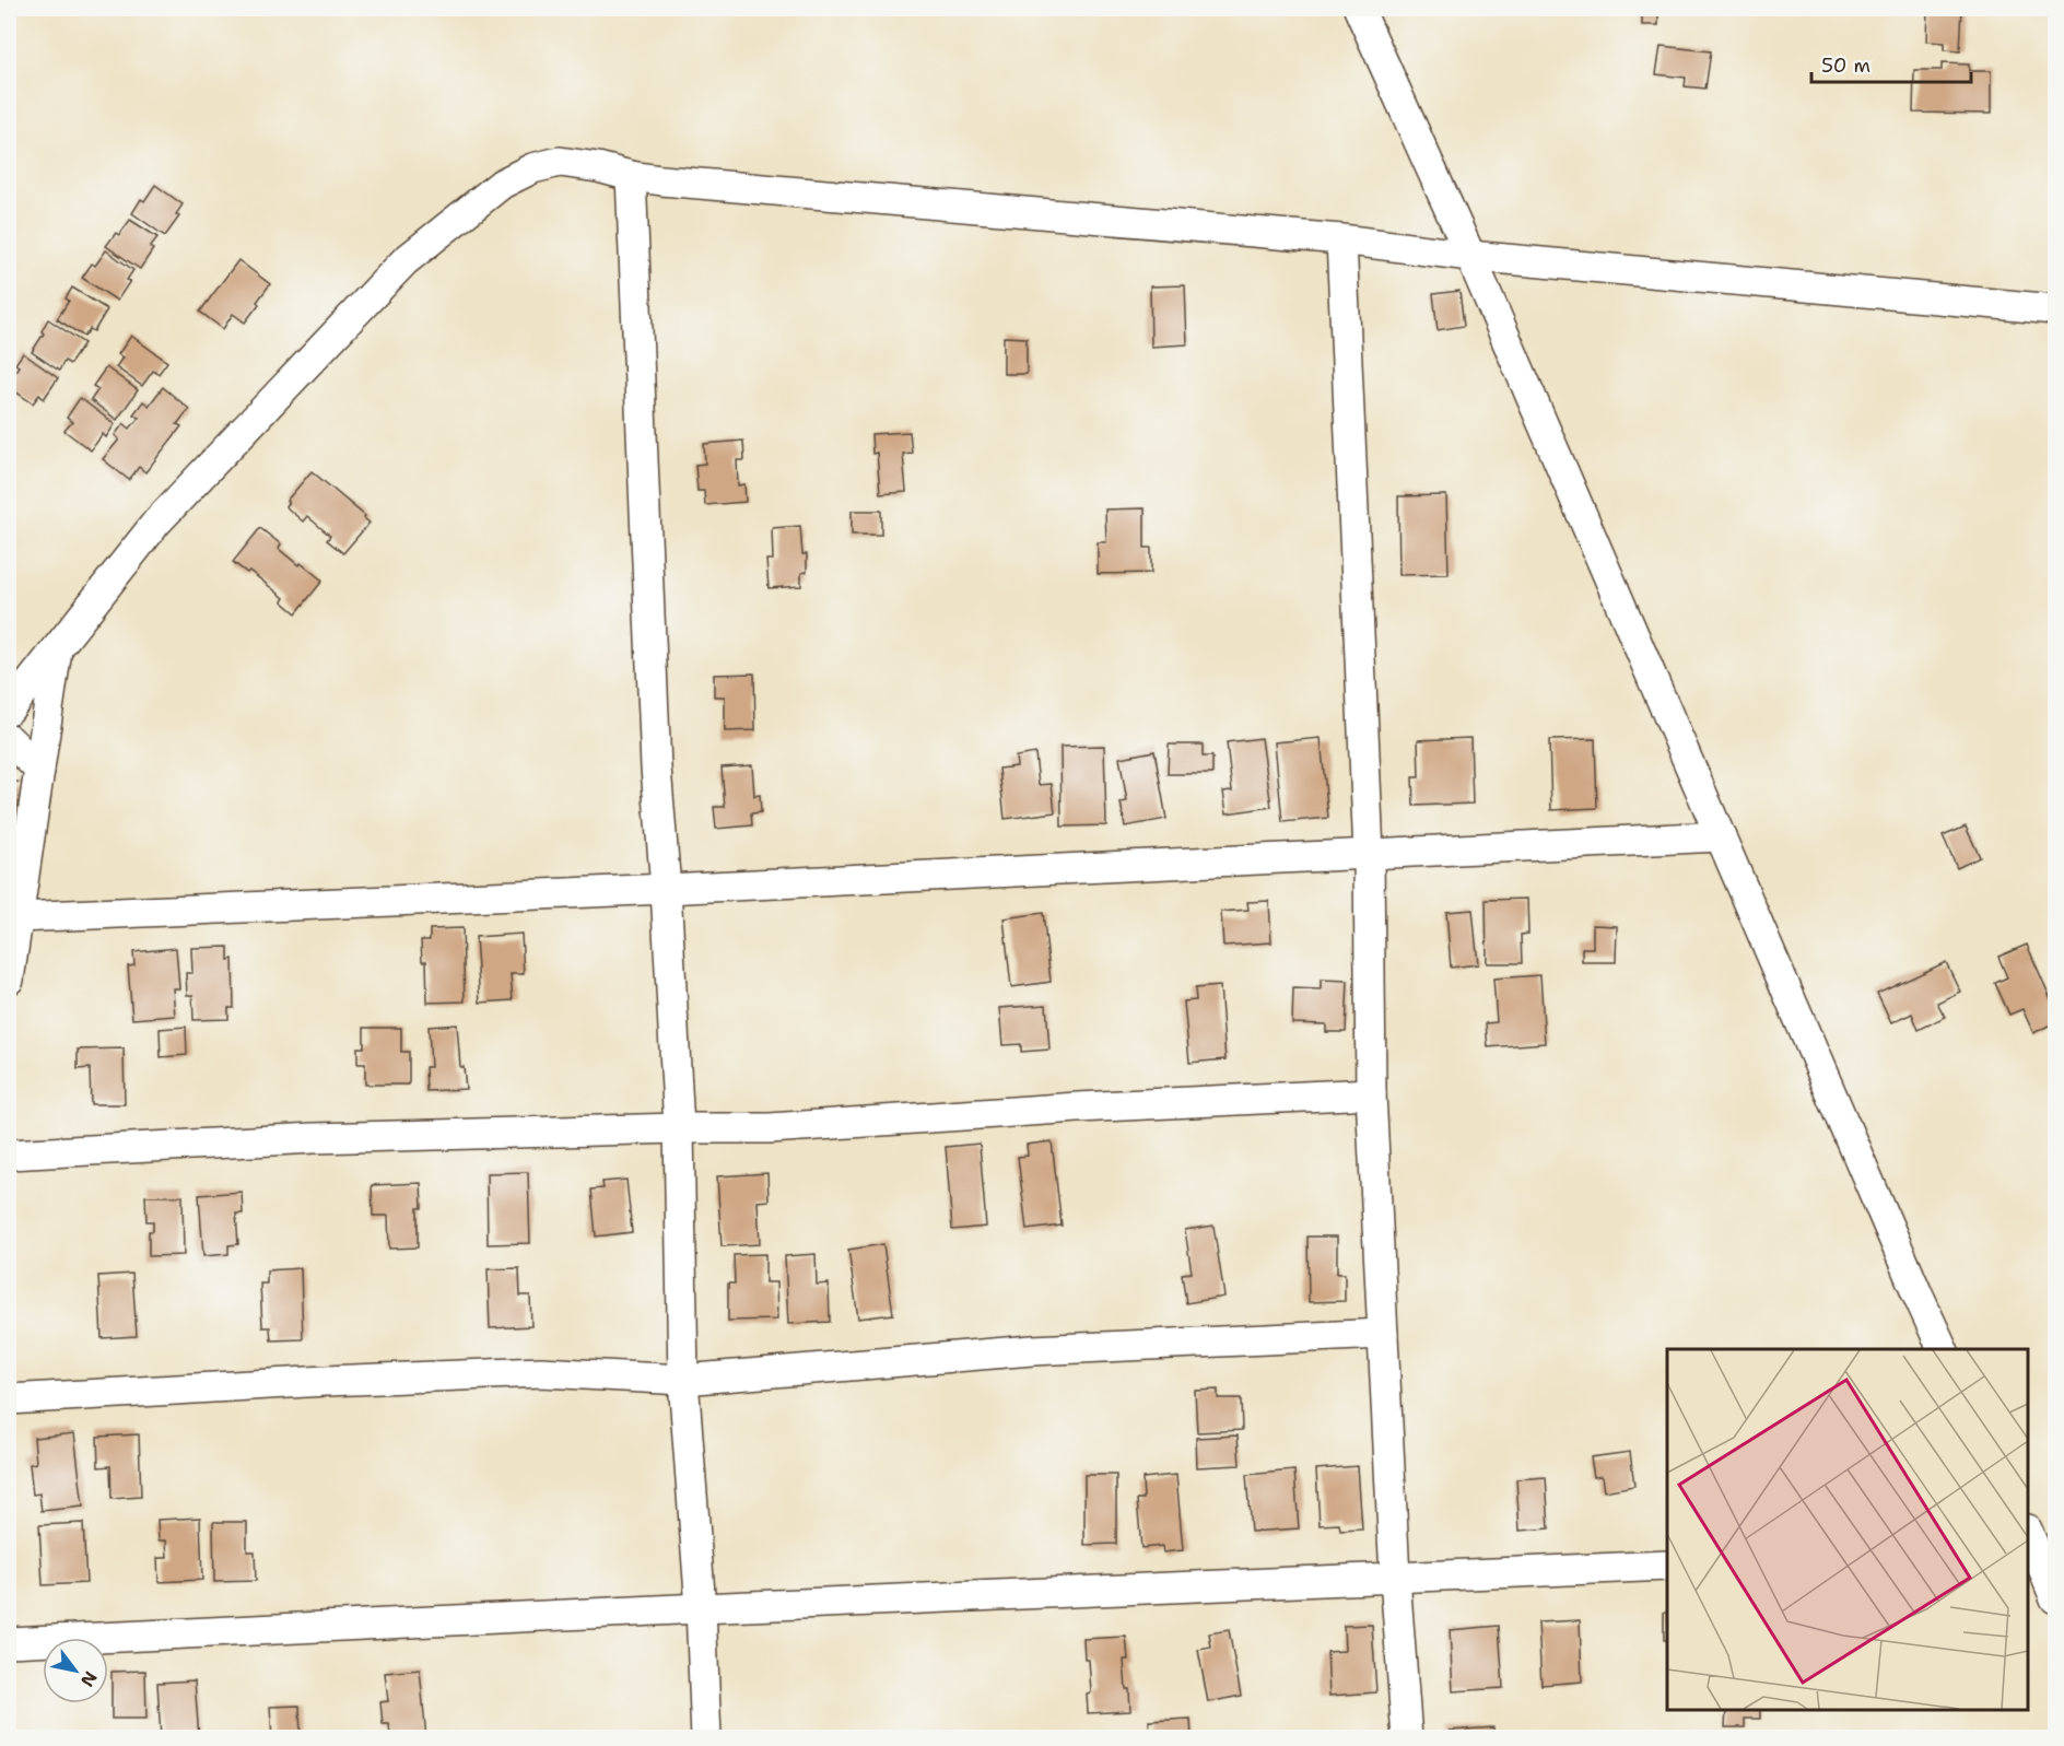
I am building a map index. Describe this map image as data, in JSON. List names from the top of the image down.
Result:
{
  "scale_bar": "50 m",
  "north": "bottom right"
}
